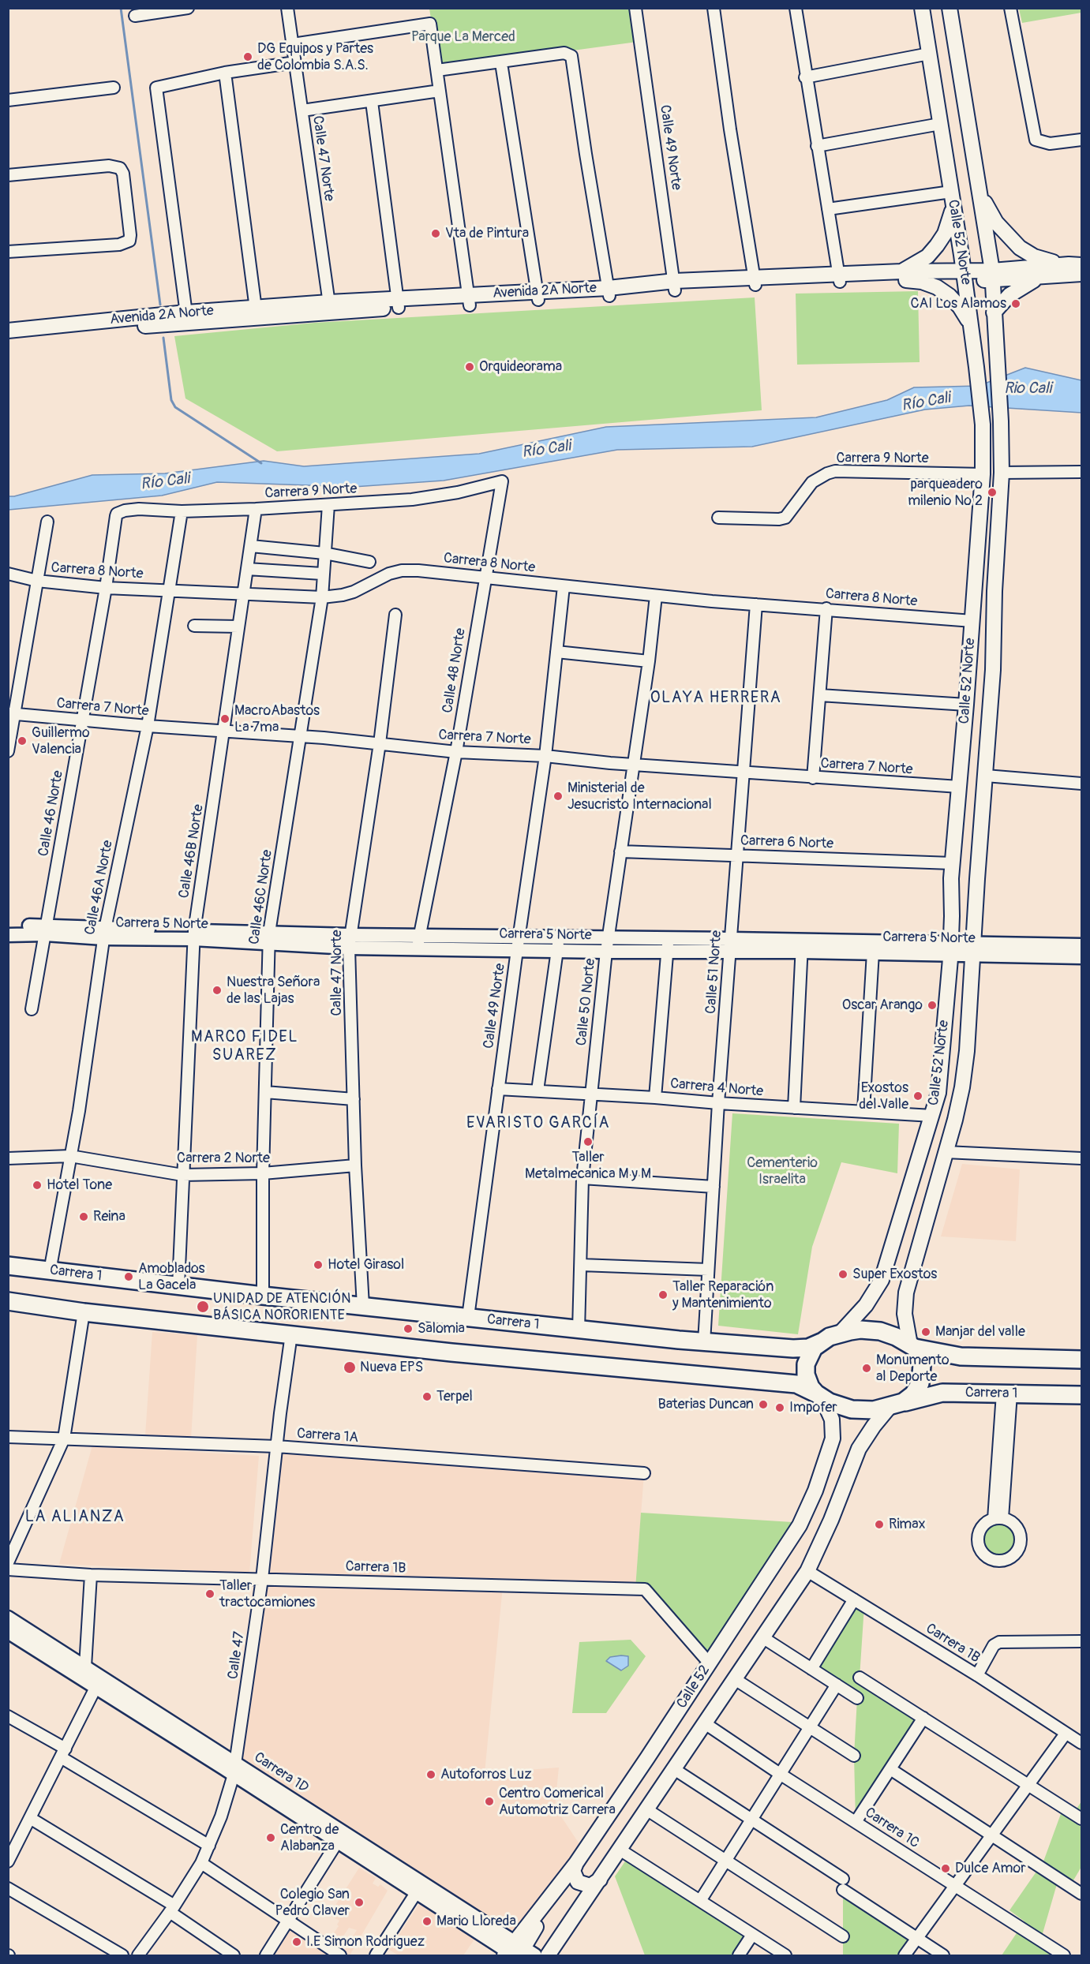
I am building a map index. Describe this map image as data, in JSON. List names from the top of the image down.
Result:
{
  "streets": {
    "main road": [
      "Calle 52 Norte",
      "Avenida 2A Norte",
      "Carrera 1",
      "Calle 52"
    ],
    "street": [
      "Calle 49 Norte",
      "Calle 47 Norte",
      "Carrera 9 Norte",
      "Carrera 8 Norte",
      "Calle 48 Norte",
      "Carrera 7 Norte",
      "Calle 46 Norte",
      "Carrera 6 Norte",
      "Calle 46B Norte",
      "Calle 46A Norte",
      "Calle 46C Norte",
      "Carrera 5 Norte",
      "Calle 51 Norte",
      "Calle 50 Norte",
      "Carrera 4 Norte",
      "Carrera 2 Norte",
      "Carrera 1A",
      "Carrera 1B",
      "Calle 47",
      "Carrera 1D",
      "Carrera 1C"
    ]
  },
  "crossings": [
    ["Calle 49 Norte", "Avenida 2A Norte"],
    ["Calle 49 Norte", "Carrera 8 Norte"],
    ["Calle 49 Norte", "Carrera 7 Norte"],
    ["Calle 49 Norte", "Carrera 5 Norte"],
    ["Calle 49 Norte", "Carrera 4 Norte"],
    ["Calle 49 Norte", "Carrera 1"],
    ["Calle 47 Norte", "Avenida 2A Norte"],
    ["Calle 47 Norte", "Carrera 7 Norte"],
    ["Calle 47 Norte", "Carrera 5 Norte"],
    ["Calle 47 Norte", "Carrera 2 Norte"],
    ["Calle 47 Norte", "Carrera 1"],
    ["Calle 52 Norte", "Avenida 2A Norte"],
    ["Calle 52 Norte", "Carrera 9 Norte"],
    ["Calle 52 Norte", "Carrera 8 Norte"],
    ["Calle 52 Norte", "Carrera 7 Norte"],
    ["Calle 52 Norte", "Carrera 6 Norte"],
    ["Calle 52 Norte", "Carrera 5 Norte"],
    ["Calle 52 Norte", "Carrera 4 Norte"],
    ["Calle 52 Norte", "Carrera 1"],
    ["Calle 52 Norte", "Calle 52"],
    ["Carrera 9 Norte", "Calle 48 Norte"],
    ["Carrera 9 Norte", "Calle 46 Norte"],
    ["Carrera 9 Norte", "Calle 46B Norte"],
    ["Carrera 9 Norte", "Calle 46A Norte"],
    ["Carrera 9 Norte", "Calle 46C Norte"],
    ["Carrera 8 Norte", "Calle 48 Norte"],
    ["Carrera 8 Norte", "Calle 46 Norte"],
    ["Carrera 8 Norte", "Calle 46B Norte"],
    ["Carrera 8 Norte", "Calle 46A Norte"],
    ["Carrera 8 Norte", "Calle 46C Norte"],
    ["Carrera 8 Norte", "Calle 51 Norte"],
    ["Carrera 8 Norte", "Calle 50 Norte"],
    ["Calle 48 Norte", "Carrera 7 Norte"],
    ["Calle 48 Norte", "Carrera 5 Norte"],
    ["Carrera 7 Norte", "Calle 46 Norte"],
    ["Carrera 7 Norte", "Calle 46B Norte"],
    ["Carrera 7 Norte", "Calle 46A Norte"],
    ["Carrera 7 Norte", "Calle 46C Norte"],
    ["Carrera 7 Norte", "Calle 51 Norte"],
    ["Carrera 7 Norte", "Calle 50 Norte"],
    ["Calle 46 Norte", "Carrera 5 Norte"],
    ["Carrera 6 Norte", "Calle 51 Norte"],
    ["Carrera 6 Norte", "Calle 50 Norte"],
    ["Calle 46B Norte", "Carrera 5 Norte"],
    ["Calle 46B Norte", "Carrera 2 Norte"],
    ["Calle 46B Norte", "Carrera 1"],
    ["Calle 46A Norte", "Carrera 5 Norte"],
    ["Calle 46A Norte", "Carrera 2 Norte"],
    ["Calle 46A Norte", "Carrera 1"],
    ["Calle 46C Norte", "Carrera 5 Norte"],
    ["Calle 46C Norte", "Carrera 2 Norte"],
    ["Calle 46C Norte", "Carrera 1"],
    ["Carrera 5 Norte", "Calle 51 Norte"],
    ["Carrera 5 Norte", "Calle 50 Norte"],
    ["Calle 51 Norte", "Carrera 4 Norte"],
    ["Calle 51 Norte", "Carrera 1"],
    ["Calle 50 Norte", "Carrera 4 Norte"],
    ["Calle 50 Norte", "Carrera 1"],
    ["Carrera 1", "Calle 52"],
    ["Carrera 1A", "Calle 47"],
    ["Carrera 1B", "Calle 47"],
    ["Carrera 1B", "Calle 52"],
    ["Calle 47", "Carrera 1D"],
    ["Calle 52", "Carrera 1D"],
    ["Calle 52", "Carrera 1C"]
  ],
  "districts": [
    "OLAYA HERRERA",
    "MARCO FIDEL SUAREZ",
    "EVARISTO GARCÍA",
    "LA ALIANZA"
  ],
  "water": ["Rio Cali", "Río Cali"],
  "parks": ["Parque La Merced", "Cementerio Israelita"],
  "places": [
    "DG Equipos y Partes de Colombia S.A.S.",
    "Vta de Pintura",
    "CAI Los Alamos",
    "Orquideorama",
    "parqueadero milenio No 2",
    "MacroAbastos La 7ma",
    "Guillermo Valencia",
    "Ministerial de Jesucristo Internacional",
    "Nuestra Señora de las Lajas",
    "Oscar Arango",
    "Exostos del Valle",
    "Taller Metalmecanica M y M",
    "Hotel Tone",
    "Reina",
    "Hotel Girasol",
    "Super Exostos",
    "Amoblados La Gacela",
    "Taller Reparación y Mantenimiento",
    "UNIDAD DE ATENCIÓN BÁSICA NORORIENTE",
    "Salomia",
    "Manjar del valle",
    "Nueva EPS",
    "Monumento al Deporte",
    "Terpel",
    "Baterias Duncan",
    "Impofer",
    "Rimax",
    "Taller tractocamiones",
    "Autoforros Luz",
    "Centro Comerical Automotriz Carrera",
    "Centro de Alabanza",
    "Dulce Amor",
    "Colegio San Pedro Claver",
    "Mario Lloreda",
    "I.E Simon Rodriguez"
  ]
}
